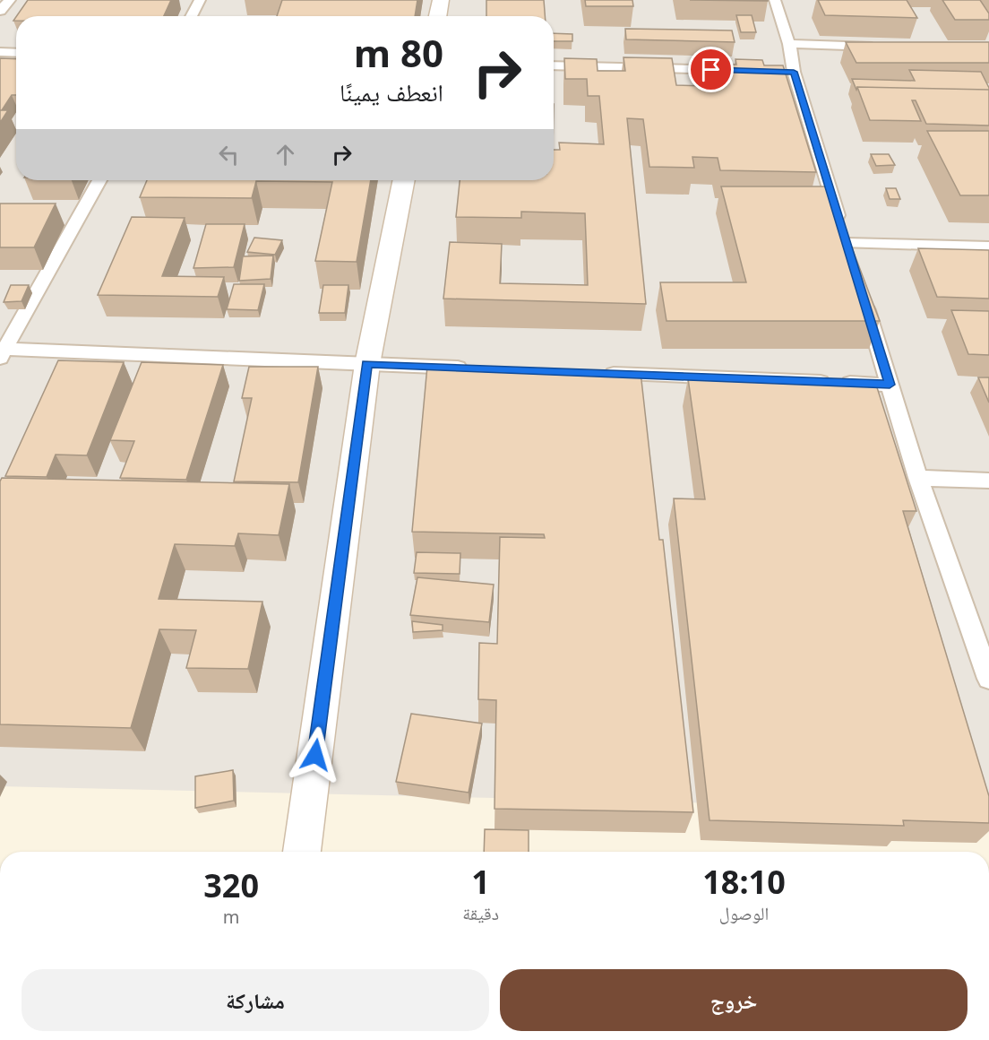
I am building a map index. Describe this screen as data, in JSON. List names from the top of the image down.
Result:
{
  "page": {
    "turn": ["80 m", "انعطف يمينًا"],
    "eta": [
      "18:10",
      "الوصول",
      "1",
      "دقيقة",
      "320",
      "m"
    ],
    "buttons": ["خروج", "مشاركة"]
  }
}
